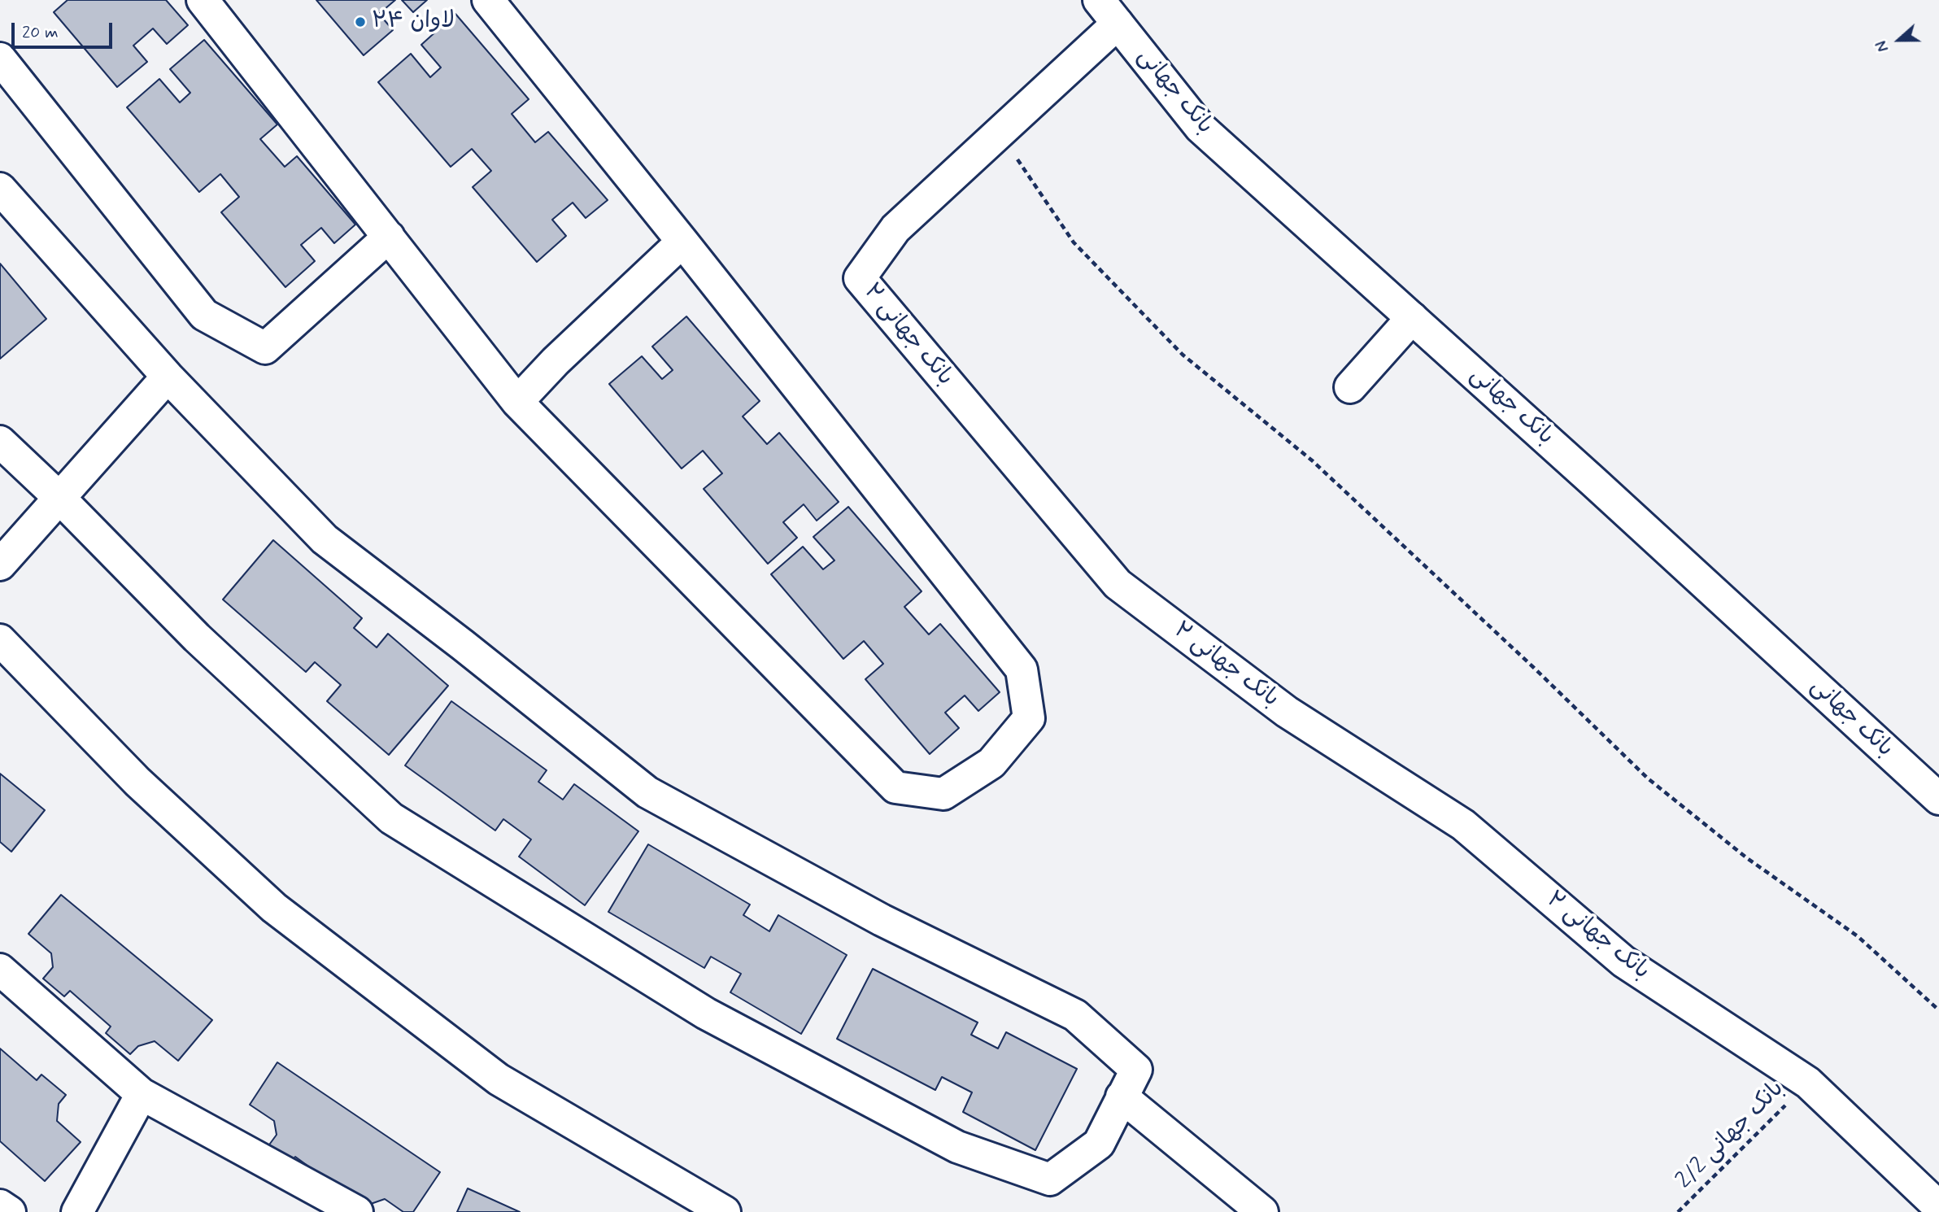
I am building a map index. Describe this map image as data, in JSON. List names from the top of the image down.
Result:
{
  "streets": {
    "street": ["بانک جهانی", "بانک جهانی ۲"],
    "path": ["بانک جهانی 2/2"]
  },
  "crossings": [
    ["بانک جهانی", "بانک جهانی ۲"],
    ["بانک جهانی ۲", "بانک جهانی 2/2"]
  ],
  "places": ["لاوان ۲۴"],
  "scale_bar": "20 m",
  "north": "left"
}
